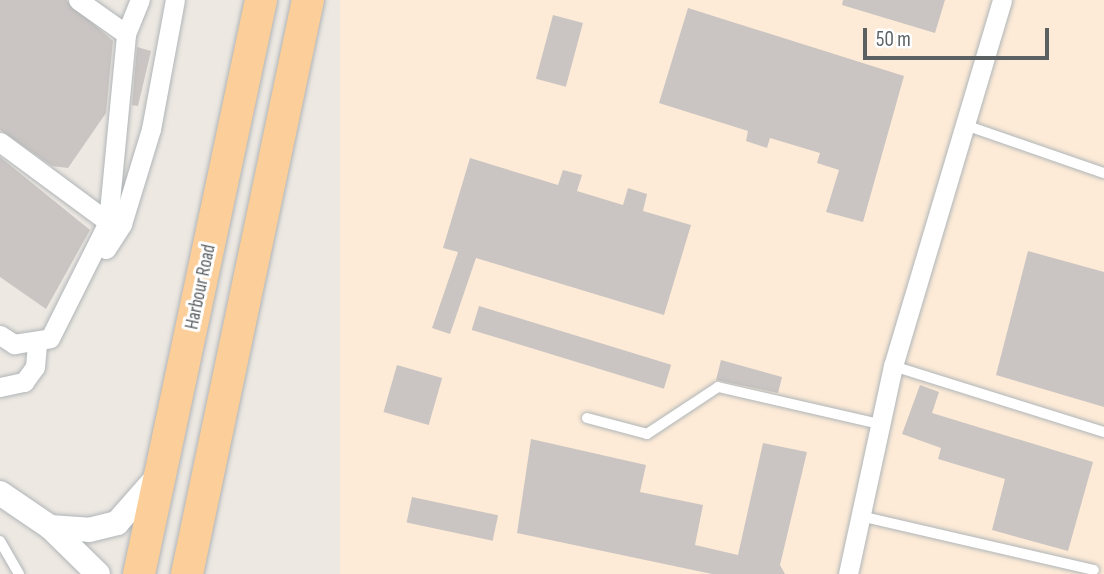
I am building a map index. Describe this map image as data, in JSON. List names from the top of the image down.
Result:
{
  "streets": {
    "highway": ["Harbour Road"]
  },
  "scale_bar": "50 m"
}
